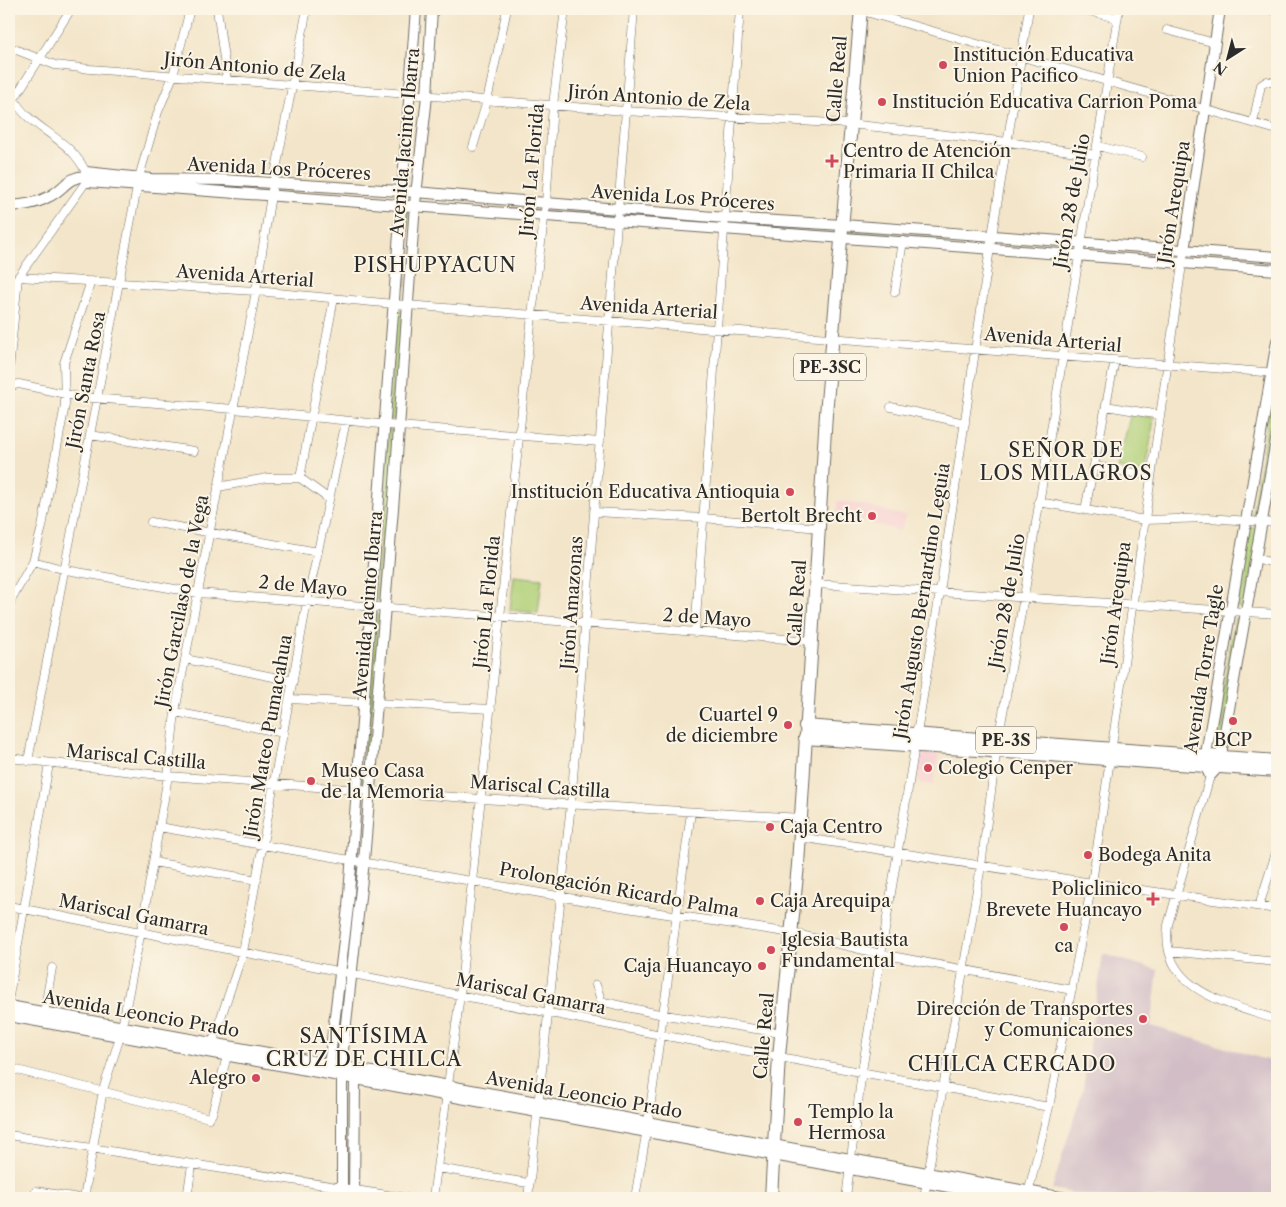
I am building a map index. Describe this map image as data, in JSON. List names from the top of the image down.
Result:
{
  "streets": {
    "main road": ["Calle Real", "PE-3SC", "PE-3S"],
    "street": [
      "Jirón Antonio de Zela",
      "Avenida Jacinto Ibarra",
      "Avenida Los Próceres",
      "Jirón La Florida",
      "Jirón 28 de Julio",
      "Jirón Arequipa",
      "Avenida Arterial",
      "Jirón Santa Rosa",
      "2 de Mayo",
      "Jirón Garcilaso de la Vega",
      "Jirón Augusto Bernardino Leguia",
      "Jirón Amazonas",
      "Avenida Torre Tagle",
      "Jirón Mateo Pumacahua",
      "Mariscal Castilla",
      "Prolongación Ricardo Palma",
      "Mariscal Gamarra",
      "Avenida Leoncio Prado"
    ]
  },
  "crossings": [
    ["Jirón Antonio de Zela", "Calle Real"],
    ["Jirón Antonio de Zela", "Avenida Jacinto Ibarra"],
    ["Jirón Antonio de Zela", "Jirón La Florida"],
    ["Jirón Antonio de Zela", "Jirón 28 de Julio"],
    ["Jirón Antonio de Zela", "Jirón Santa Rosa"],
    ["Jirón Antonio de Zela", "Jirón Garcilaso de la Vega"],
    ["Jirón Antonio de Zela", "Jirón Augusto Bernardino Leguia"],
    ["Jirón Antonio de Zela", "Jirón Amazonas"],
    ["Calle Real", "Avenida Los Próceres"],
    ["Calle Real", "Avenida Arterial"],
    ["Calle Real", "2 de Mayo"],
    ["Calle Real", "PE-3S"],
    ["Calle Real", "Mariscal Castilla"],
    ["Calle Real", "Prolongación Ricardo Palma"],
    ["Calle Real", "Mariscal Gamarra"],
    ["Calle Real", "Avenida Leoncio Prado"],
    ["Avenida Jacinto Ibarra", "Avenida Los Próceres"],
    ["Avenida Jacinto Ibarra", "Avenida Arterial"],
    ["Avenida Jacinto Ibarra", "2 de Mayo"],
    ["Avenida Jacinto Ibarra", "Mariscal Castilla"],
    ["Avenida Jacinto Ibarra", "Prolongación Ricardo Palma"],
    ["Avenida Jacinto Ibarra", "Mariscal Gamarra"],
    ["Avenida Jacinto Ibarra", "Avenida Leoncio Prado"],
    ["Avenida Los Próceres", "Jirón La Florida"],
    ["Avenida Los Próceres", "Jirón 28 de Julio"],
    ["Avenida Los Próceres", "Jirón Arequipa"],
    ["Avenida Los Próceres", "Jirón Santa Rosa"],
    ["Avenida Los Próceres", "Jirón Garcilaso de la Vega"],
    ["Avenida Los Próceres", "Jirón Augusto Bernardino Leguia"],
    ["Avenida Los Próceres", "Jirón Amazonas"],
    ["Jirón La Florida", "Avenida Arterial"],
    ["Jirón La Florida", "2 de Mayo"],
    ["Jirón La Florida", "Mariscal Castilla"],
    ["Jirón La Florida", "Prolongación Ricardo Palma"],
    ["Jirón La Florida", "Mariscal Gamarra"],
    ["Jirón La Florida", "Avenida Leoncio Prado"],
    ["Jirón 28 de Julio", "Avenida Arterial"],
    ["Jirón 28 de Julio", "PE-3S"],
    ["Jirón 28 de Julio", "Prolongación Ricardo Palma"],
    ["Jirón 28 de Julio", "Mariscal Gamarra"],
    ["Jirón 28 de Julio", "Avenida Leoncio Prado"],
    ["Jirón Arequipa", "Avenida Arterial"],
    ["Jirón Arequipa", "PE-3S"],
    ["Jirón Arequipa", "Prolongación Ricardo Palma"],
    ["Jirón Arequipa", "Mariscal Gamarra"],
    ["Jirón Arequipa", "Avenida Leoncio Prado"],
    ["Avenida Arterial", "Jirón Santa Rosa"],
    ["Avenida Arterial", "Jirón Garcilaso de la Vega"],
    ["Avenida Arterial", "Jirón Augusto Bernardino Leguia"],
    ["Avenida Arterial", "Jirón Amazonas"],
    ["Avenida Arterial", "Avenida Torre Tagle"],
    ["Jirón Santa Rosa", "2 de Mayo"],
    ["Jirón Santa Rosa", "Mariscal Castilla"],
    ["2 de Mayo", "Jirón Garcilaso de la Vega"],
    ["2 de Mayo", "Jirón Amazonas"],
    ["2 de Mayo", "Jirón Mateo Pumacahua"],
    ["Jirón Garcilaso de la Vega", "Mariscal Castilla"],
    ["Jirón Garcilaso de la Vega", "Prolongación Ricardo Palma"],
    ["Jirón Garcilaso de la Vega", "Mariscal Gamarra"],
    ["Jirón Garcilaso de la Vega", "Avenida Leoncio Prado"],
    ["Jirón Augusto Bernardino Leguia", "PE-3S"],
    ["Jirón Augusto Bernardino Leguia", "Prolongación Ricardo Palma"],
    ["Jirón Augusto Bernardino Leguia", "Mariscal Gamarra"],
    ["Jirón Augusto Bernardino Leguia", "Avenida Leoncio Prado"],
    ["Jirón Amazonas", "Mariscal Castilla"],
    ["Jirón Amazonas", "Prolongación Ricardo Palma"],
    ["Jirón Amazonas", "Mariscal Gamarra"],
    ["Jirón Amazonas", "Avenida Leoncio Prado"],
    ["Avenida Torre Tagle", "PE-3S"],
    ["Jirón Mateo Pumacahua", "Mariscal Castilla"],
    ["Jirón Mateo Pumacahua", "Prolongación Ricardo Palma"],
    ["Jirón Mateo Pumacahua", "Mariscal Gamarra"],
    ["Jirón Mateo Pumacahua", "Avenida Leoncio Prado"]
  ],
  "districts": [
    "PISHUPYACUN",
    "SEÑOR DE LOS MILAGROS",
    "SANTÍSIMA CRUZ DE CHILCA",
    "CHILCA CERCADO"
  ],
  "places": {
    "other": [
      "Institución Educativa Union Pacifico",
      "Institución Educativa Carrion Poma",
      "Institución Educativa Antioquia",
      "Bertolt Brecht",
      "BCP",
      "Cuartel 9 de diciembre",
      "Colegio Cenper",
      "Museo Casa de la Memoria",
      "Caja Centro",
      "Bodega Anita",
      "Caja Arequipa",
      "ca",
      "Iglesia Bautista Fundamental",
      "Caja Huancayo",
      "Dirección de Transportes y Comunicaiones",
      "Alegro",
      "Templo la Hermosa"
    ],
    "health": ["Centro de Atención Primaria II Chilca", "Policlinico Brevete Huancayo"]
  },
  "north": "bottom left"
}
